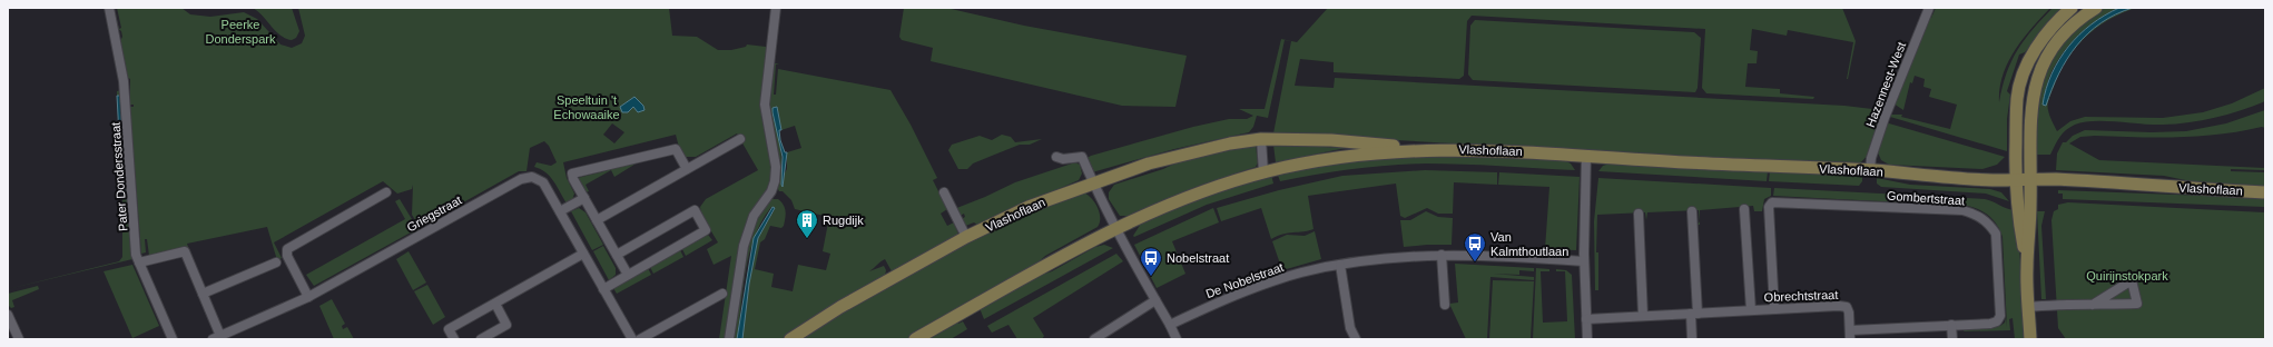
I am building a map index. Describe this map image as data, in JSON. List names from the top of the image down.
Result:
{
  "streets": {
    "street": [
      "Hazennest-West",
      "Vlashoflaan",
      "Pater Dondersstraat",
      "Gombertstraat",
      "Griegstraat",
      "De Nobelstraat",
      "Obrechtstraat"
    ]
  },
  "crossings": [
    ["Hazennest-West", "Vlashoflaan"],
    ["Pater Dondersstraat", "Griegstraat"],
    ["Gombertstraat", "Obrechtstraat"]
  ],
  "parks": ["Peerke Donderspark", "Speeltuin 't Echowaaike", "Quirijnstokpark"],
  "places": {
    "building": ["Rugdijk"],
    "bus stop": ["Van Kalmthoutlaan", "Nobelstraat"]
  }
}
